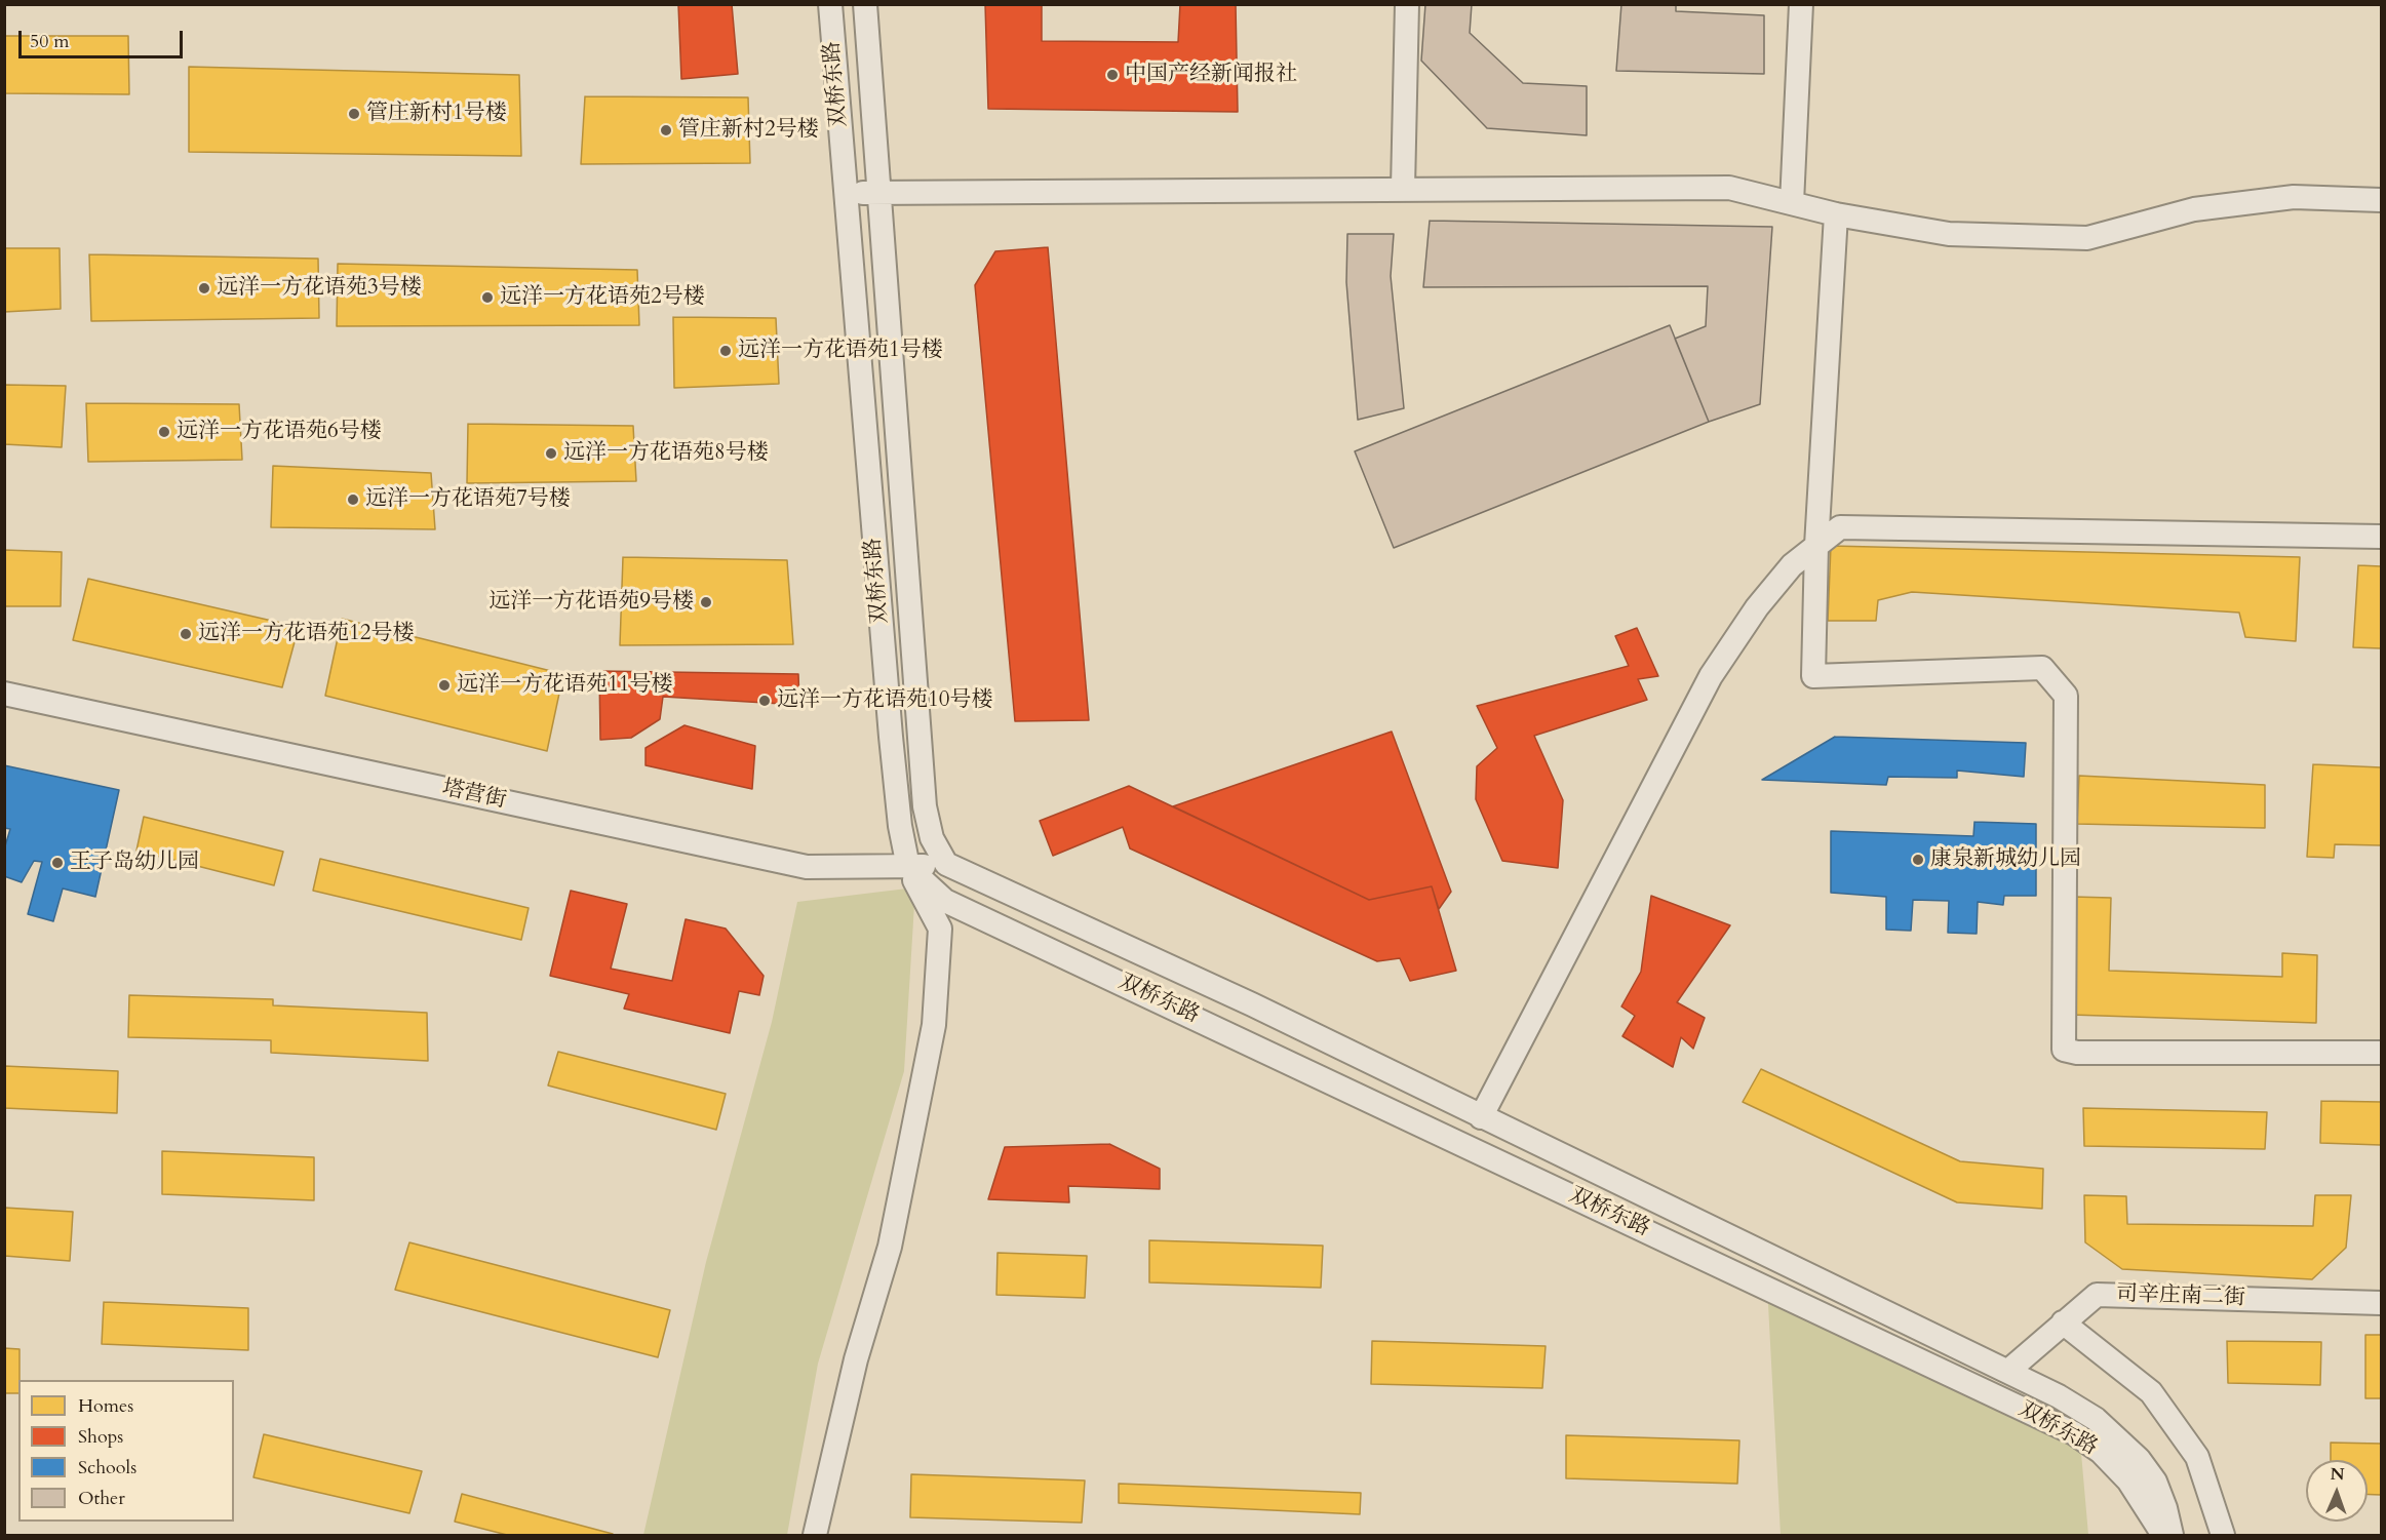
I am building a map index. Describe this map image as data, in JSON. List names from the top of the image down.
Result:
{
  "streets": {
    "street": ["双桥东路", "塔营街", "司辛庄南二街"]
  },
  "crossings": [
    ["双桥东路", "塔营街"],
    ["双桥东路", "司辛庄南二街"]
  ],
  "places": [
    "中国产经新闻报社",
    "管庄新村1号楼",
    "管庄新村2号楼",
    "远洋一方花语苑3号楼",
    "远洋一方花语苑2号楼",
    "远洋一方花语苑1号楼",
    "远洋一方花语苑6号楼",
    "远洋一方花语苑8号楼",
    "远洋一方花语苑7号楼",
    "远洋一方花语苑9号楼",
    "远洋一方花语苑12号楼",
    "远洋一方花语苑11号楼",
    "远洋一方花语苑10号楼",
    "康泉新城幼儿园",
    "王子岛幼儿园"
  ],
  "legend": [
    "Homes",
    "Shops",
    "Schools",
    "Other"
  ],
  "scale_bar": "50 m",
  "north": "top"
}
